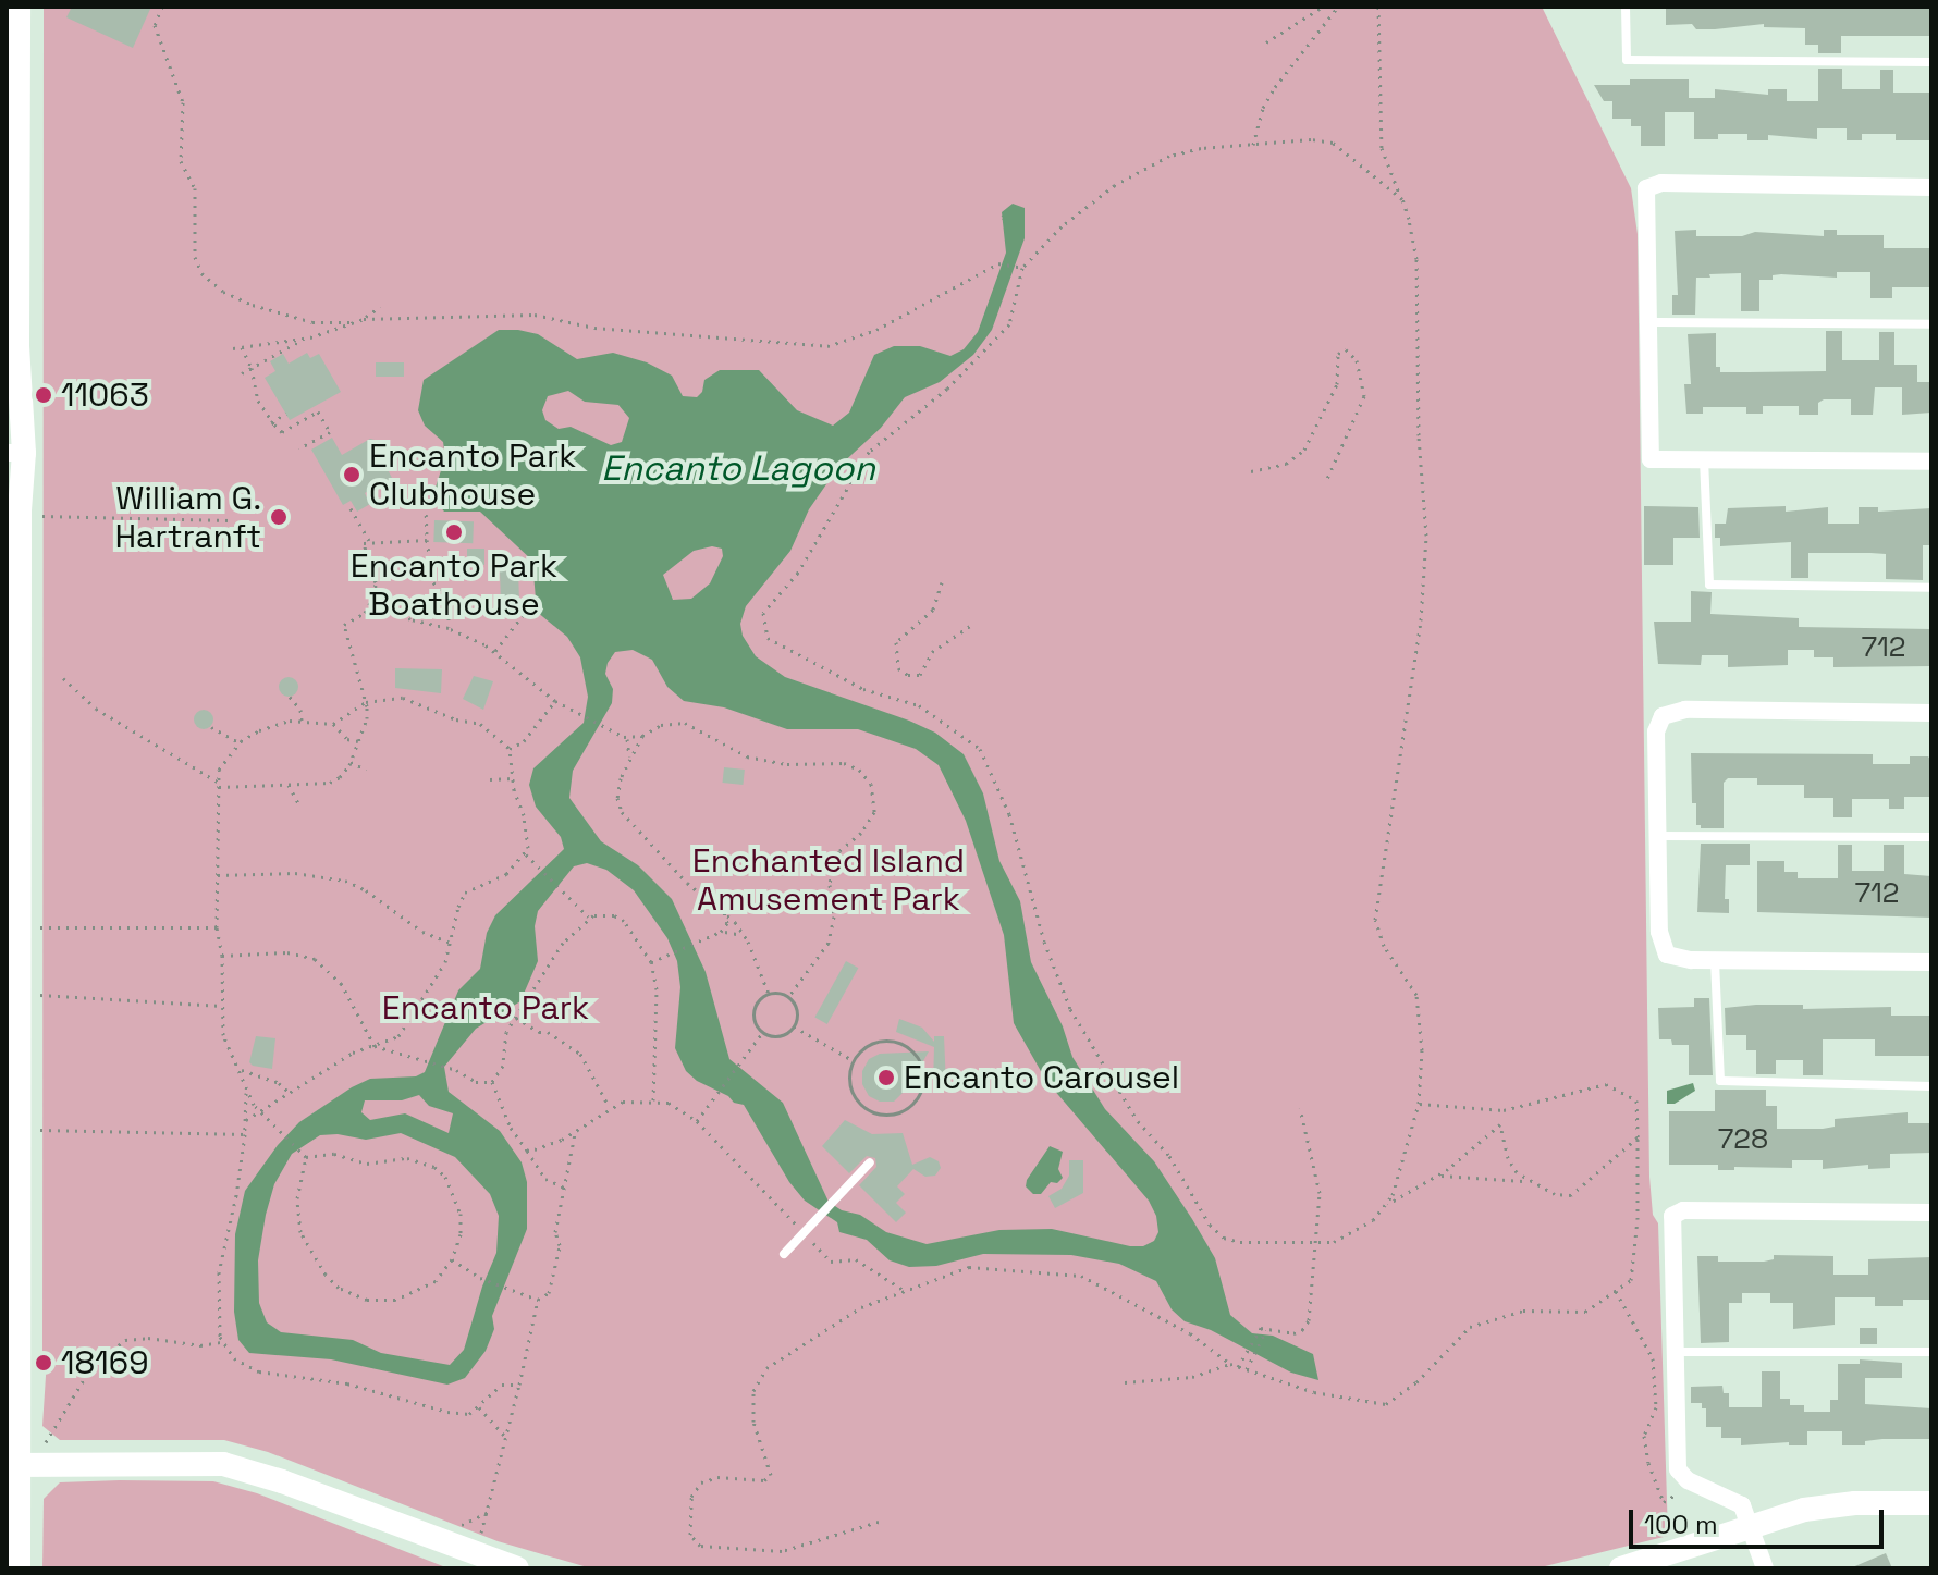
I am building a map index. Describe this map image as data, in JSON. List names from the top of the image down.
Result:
{
  "water": ["Encanto Lagoon"],
  "parks": ["Enchanted Island Amusement Park", "Encanto Park"],
  "places": [
    "11063",
    "Encanto Park Clubhouse",
    "William G. Hartranft",
    "Encanto Park Boathouse",
    "Encanto Carousel",
    "18169"
  ],
  "house_numbers": ["712", "712", "728"],
  "scale_bar": "100 m"
}
